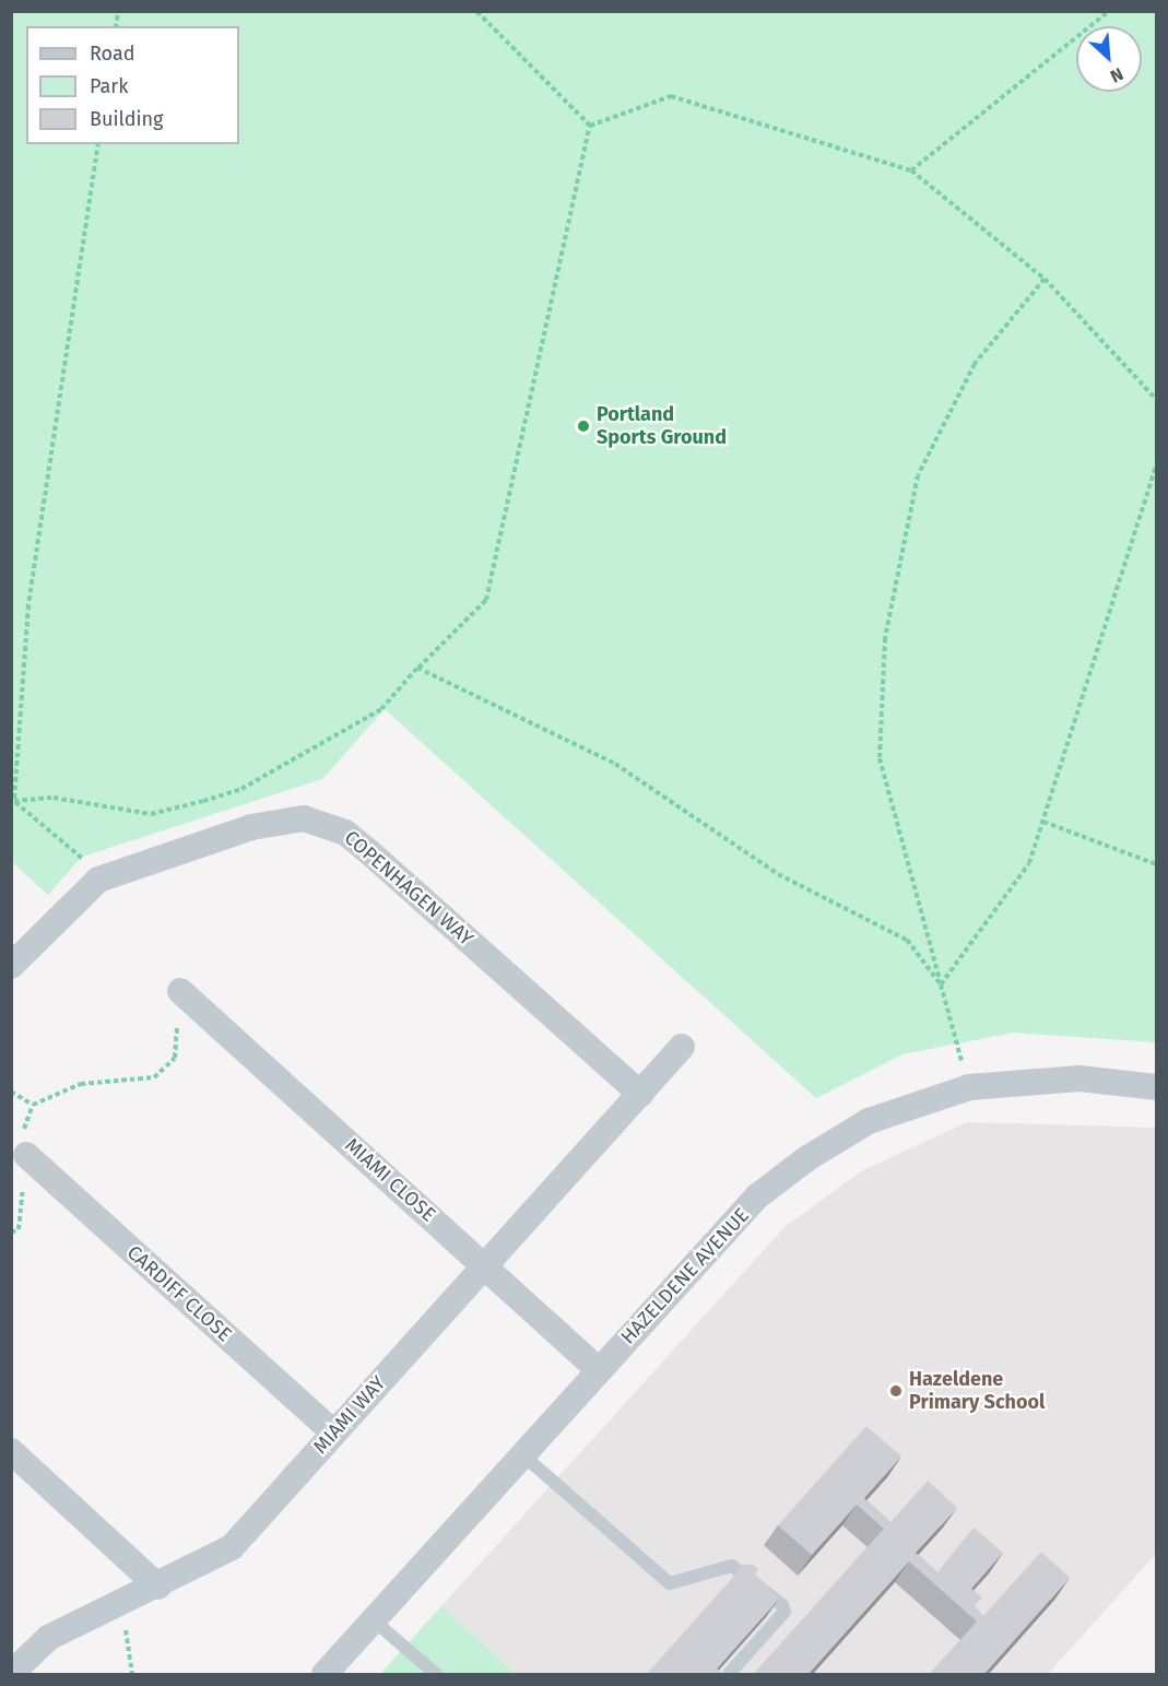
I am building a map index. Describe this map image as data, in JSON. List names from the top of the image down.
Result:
{
  "streets": {
    "street": [
      "COPENHAGEN WAY",
      "MIAMI CLOSE",
      "HAZELDENE AVENUE",
      "CARDIFF CLOSE",
      "MIAMI WAY"
    ]
  },
  "crossings": [
    ["COPENHAGEN WAY", "MIAMI WAY"],
    ["MIAMI CLOSE", "HAZELDENE AVENUE"],
    ["MIAMI CLOSE", "MIAMI WAY"],
    ["CARDIFF CLOSE", "MIAMI WAY"]
  ],
  "places": ["Portland Sports Ground", "Hazeldene Primary School"],
  "legend": ["Road", "Park", "Building"],
  "north": "bottom right"
}
